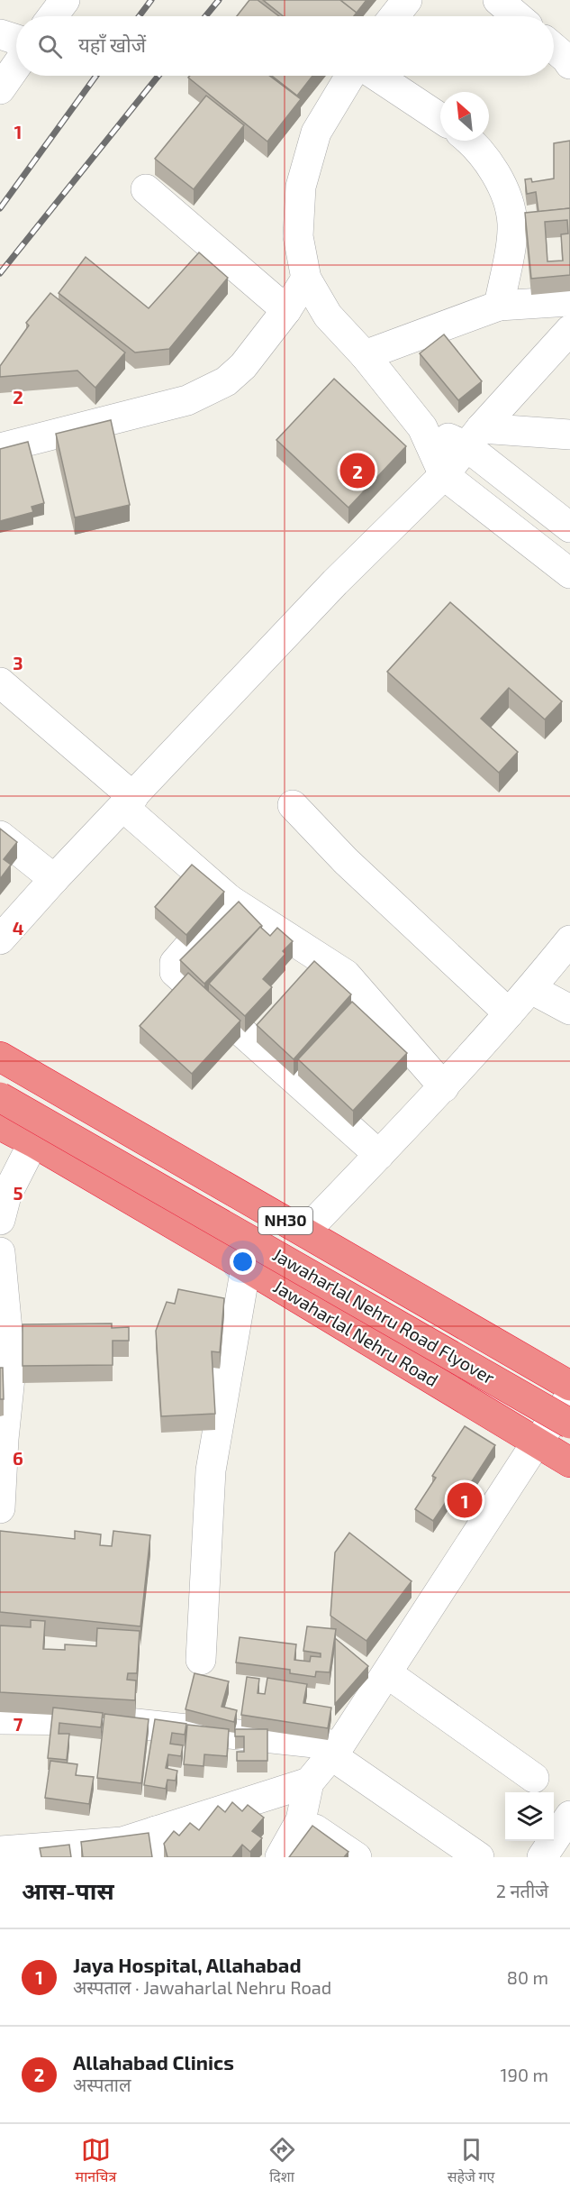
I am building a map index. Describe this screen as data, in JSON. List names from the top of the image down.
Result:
{
  "streets": {
    "highway": ["NH30", "Jawaharlal Nehru Road Flyover", "Jawaharlal Nehru Road"]
  },
  "north": "top left",
  "page": {
    "search": "यहाँ खोजें",
    "pins": ["2", "1"],
    "heading": ["आस-पास", "2 नतीजे"],
    "list": [
      {
        "mark": "1",
        "name": "Jaya Hospital, Allahabad",
        "note": "अस्पताल · Jawaharlal Nehru Road",
        "value": "80 m"
      },
      {
        "mark": "2",
        "name": "Allahabad Clinics",
        "note": "अस्पताल",
        "value": "190 m"
      }
    ],
    "nav": ["मानचित्र", "दिशा", "सहेजे गए"]
  },
  "grid": {
    "rows": [
      "1",
      "2",
      "3",
      "4",
      "5",
      "6",
      "7"
    ]
  }
}
